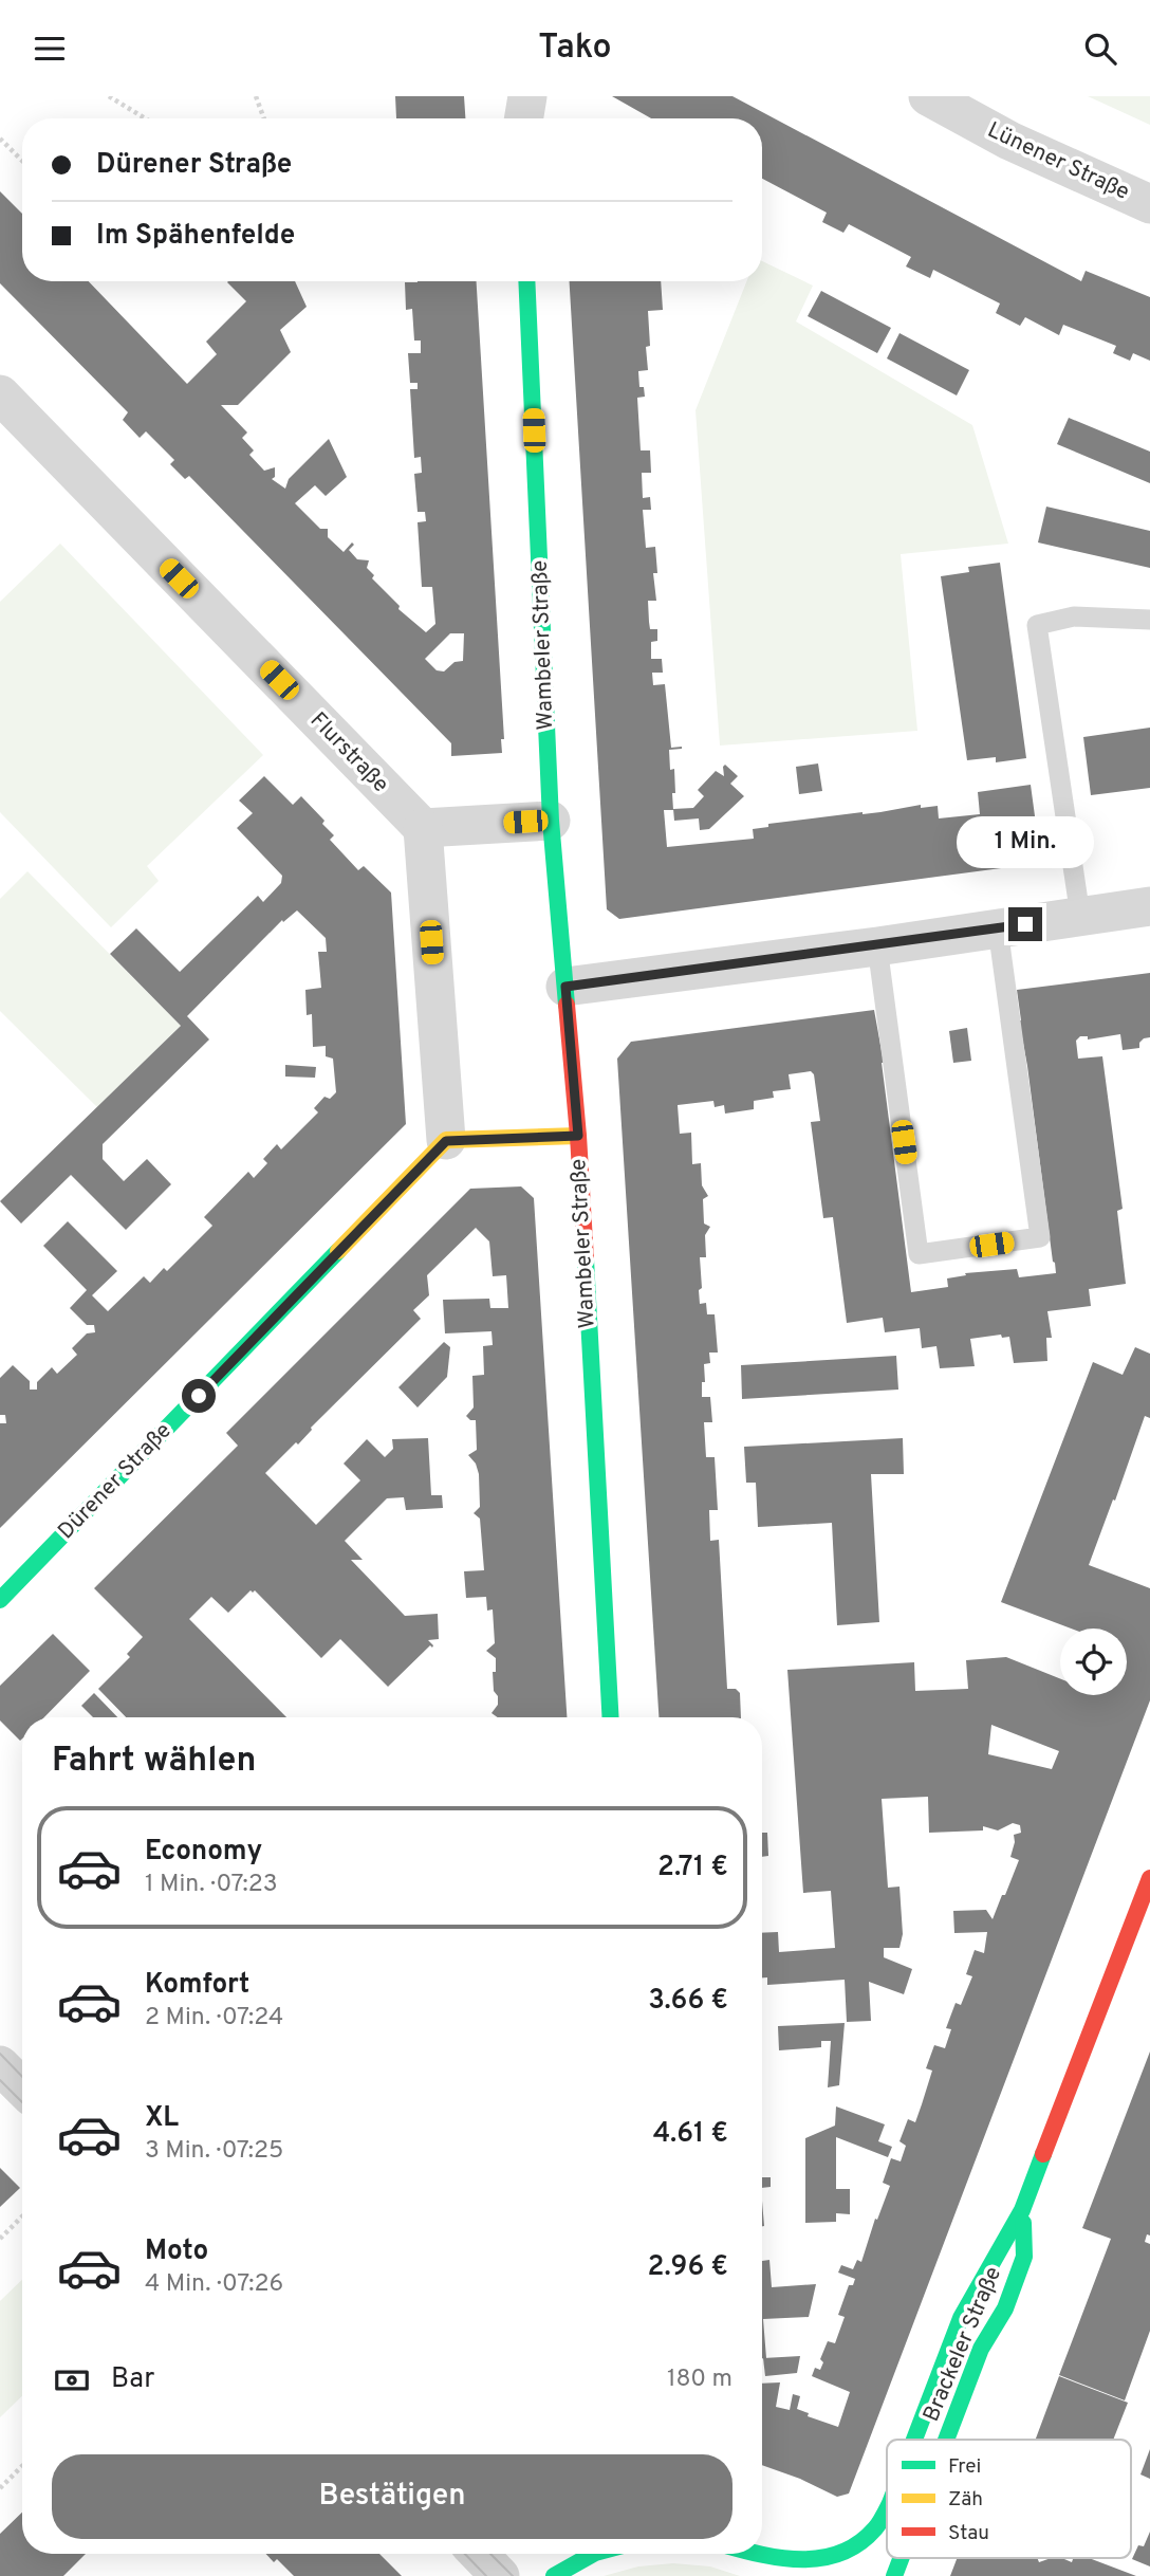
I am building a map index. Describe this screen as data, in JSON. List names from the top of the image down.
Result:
{
  "streets": {
    "street": [
      "Lünener Straße",
      "Wambeler Straße",
      "Flurstraße",
      "Dürener Straße",
      "Brackeler Straße"
    ]
  },
  "legend": ["Frei", "Zäh", "Stau"],
  "page": {
    "header": "Tako",
    "banner": ["Dürener Straße", "Im Spähenfelde"],
    "bubble": "1 Min.",
    "heading": "Fahrt wählen",
    "list": [
      {
        "name": "Economy",
        "note": "1 Min. · 07:23",
        "value": "2.71 €"
      },
      {
        "name": "Komfort",
        "note": "2 Min. · 07:24",
        "value": "3.66 €"
      },
      {
        "name": "XL",
        "note": "3 Min. · 07:25",
        "value": "4.61 €"
      },
      {
        "name": "Moto",
        "note": "4 Min. · 07:26",
        "value": "2.96 €"
      }
    ],
    "pay": ["Bar", "180 m"],
    "buttons": "Bestätigen"
  }
}
